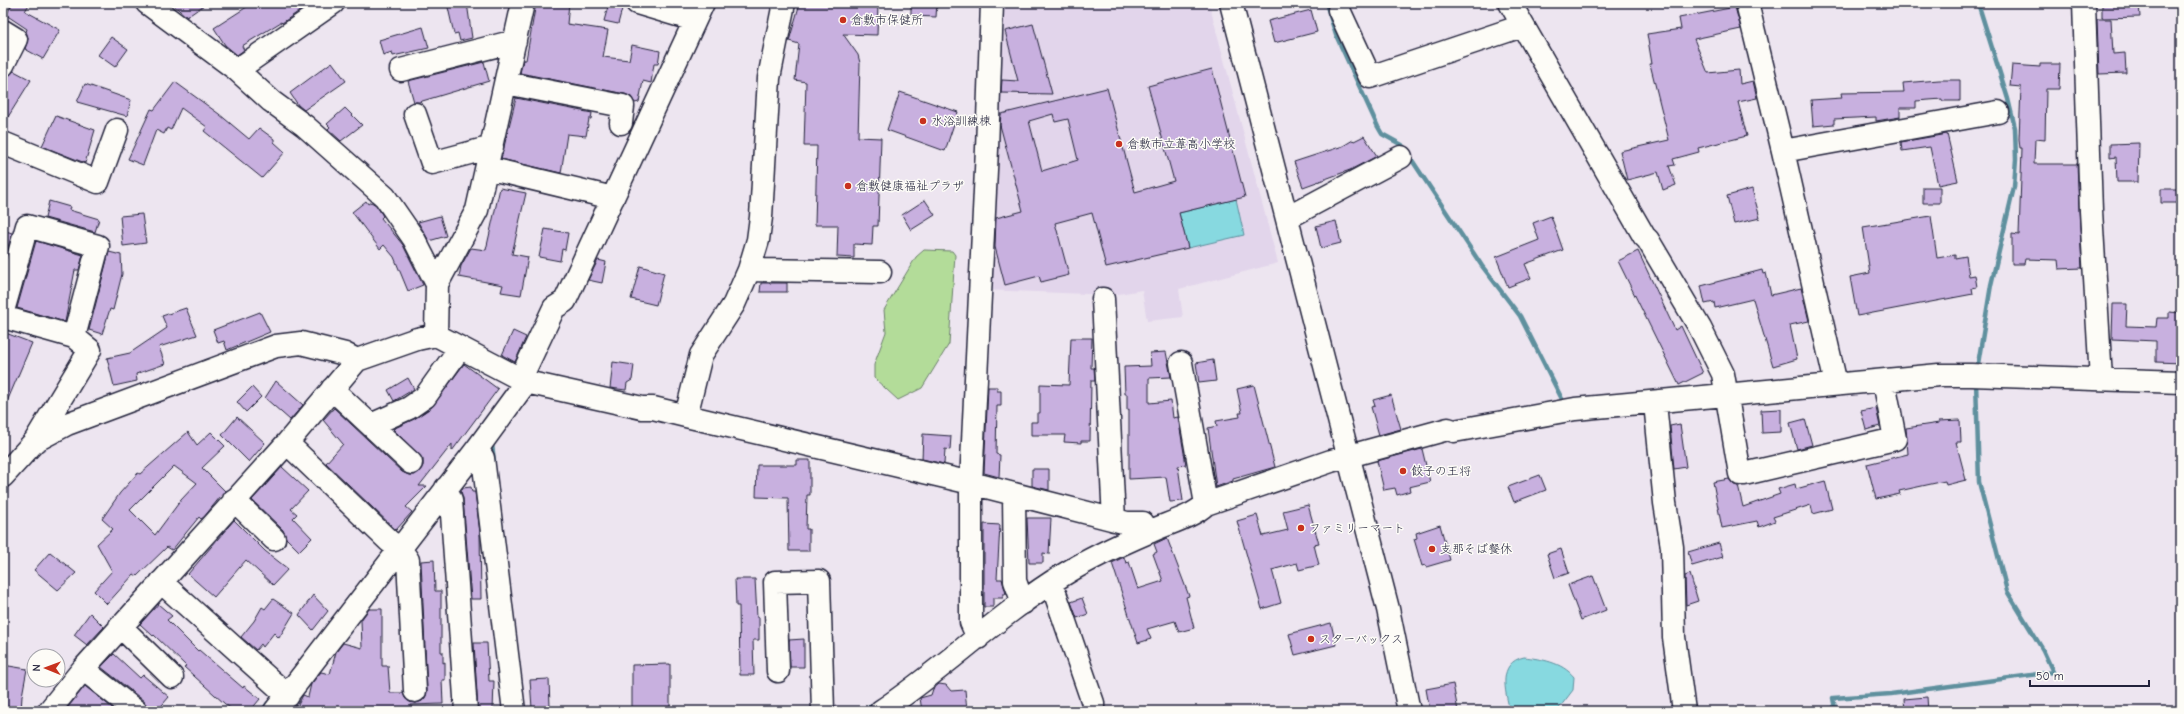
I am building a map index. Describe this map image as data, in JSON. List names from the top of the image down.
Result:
{
  "places": [
    "倉敷市保健所",
    "水浴訓練棟",
    "倉敷市立葦高小学校",
    "倉敷健康福祉プラザ",
    "餃子の王将",
    "ファミリーマート",
    "支那そば餐休",
    "スターバックス"
  ],
  "scale_bar": "50 m",
  "north": "left"
}
